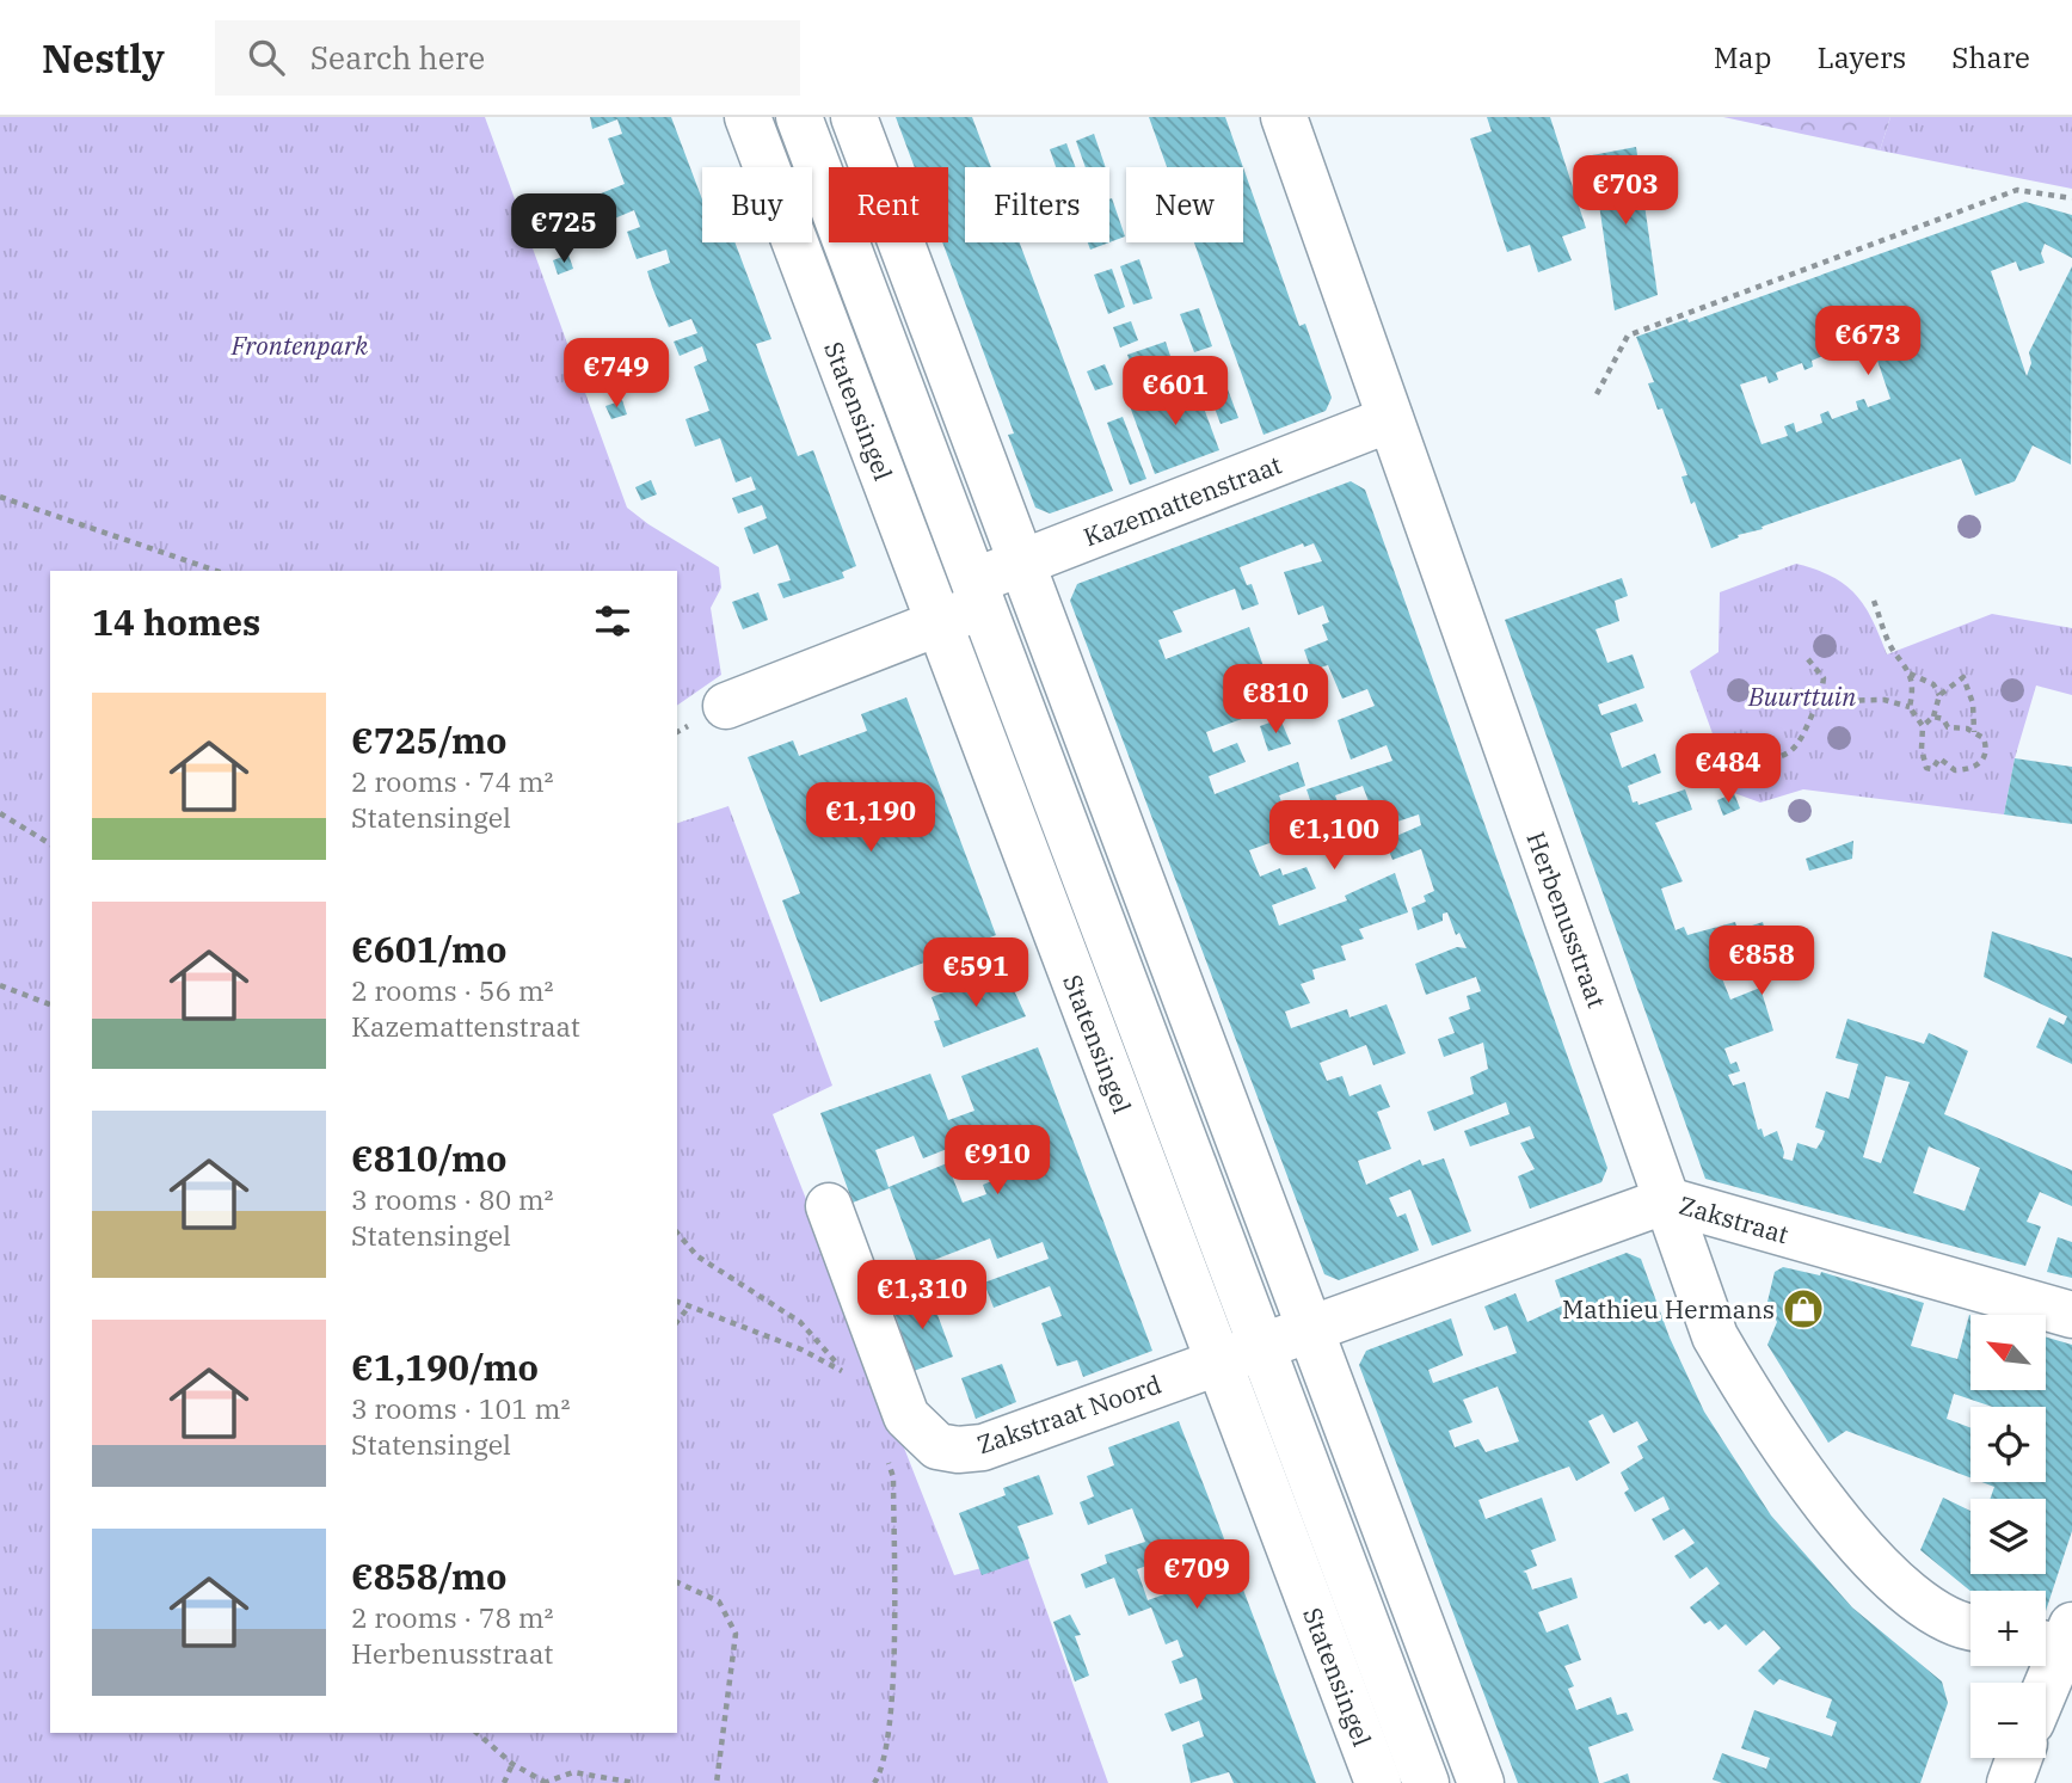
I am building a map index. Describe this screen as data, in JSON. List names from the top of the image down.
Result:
{
  "streets": {
    "street": [
      "Statensingel",
      "Kazemattenstraat",
      "Herbenusstraat",
      "Zakstraat",
      "Zakstraat Noord"
    ]
  },
  "crossings": [
    ["Statensingel", "Kazemattenstraat"],
    ["Statensingel", "Zakstraat"],
    ["Statensingel", "Zakstraat Noord"],
    ["Kazemattenstraat", "Herbenusstraat"],
    ["Herbenusstraat", "Zakstraat"],
    ["Zakstraat", "Zakstraat Noord"]
  ],
  "parks": ["Frontenpark", "Buurttuin"],
  "places": {
    "shop": ["Mathieu Hermans"]
  },
  "north": "top left",
  "page": {
    "header": "Nestly",
    "search": "Search here",
    "nav": ["Map", "Layers", "Share"],
    "price": [
      "€703",
      "€725",
      "€673",
      "€749",
      "€601",
      "€810",
      "€484",
      "€1,190",
      "€1,100",
      "€858",
      "€591",
      "€910",
      "€1,310",
      "€709"
    ],
    "chip": [
      "Buy",
      "Rent",
      "Filters",
      "New"
    ],
    "heading": "14 homes",
    "list": [
      {
        "name": "€725/mo",
        "note": "2 rooms · 74 m² · Statensingel"
      },
      {
        "name": "€601/mo",
        "note": "2 rooms · 56 m² · Kazemattenstraat"
      },
      {
        "name": "€810/mo",
        "note": "3 rooms · 80 m² · Statensingel"
      },
      {
        "name": "€1,190/mo",
        "note": "3 rooms · 101 m² · Statensingel"
      },
      {
        "name": "€858/mo",
        "note": "2 rooms · 78 m² · Herbenusstraat"
      }
    ],
    "map_buttons": ["+", "−"]
  }
}
